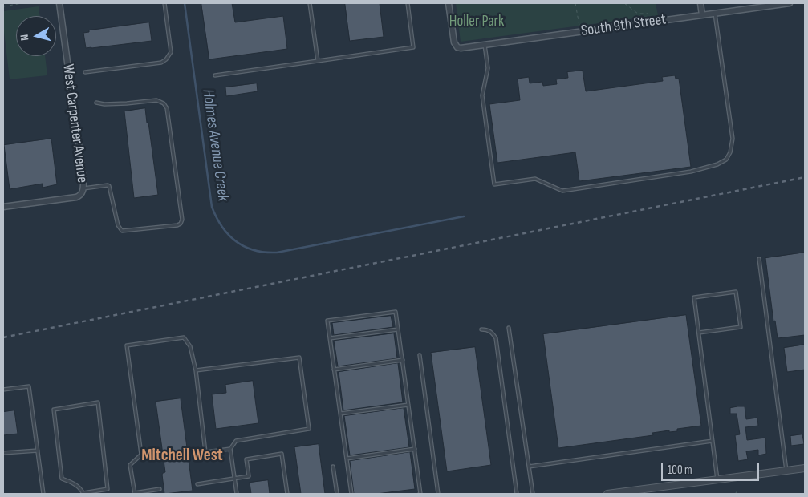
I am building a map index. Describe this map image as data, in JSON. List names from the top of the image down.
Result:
{
  "streets": {
    "street": ["South 9th Street", "West Carpenter Avenue"]
  },
  "districts": ["Mitchell West"],
  "water": ["Holmes Avenue Creek"],
  "parks": ["Holler Park"],
  "scale_bar": "100 m",
  "north": "left"
}
